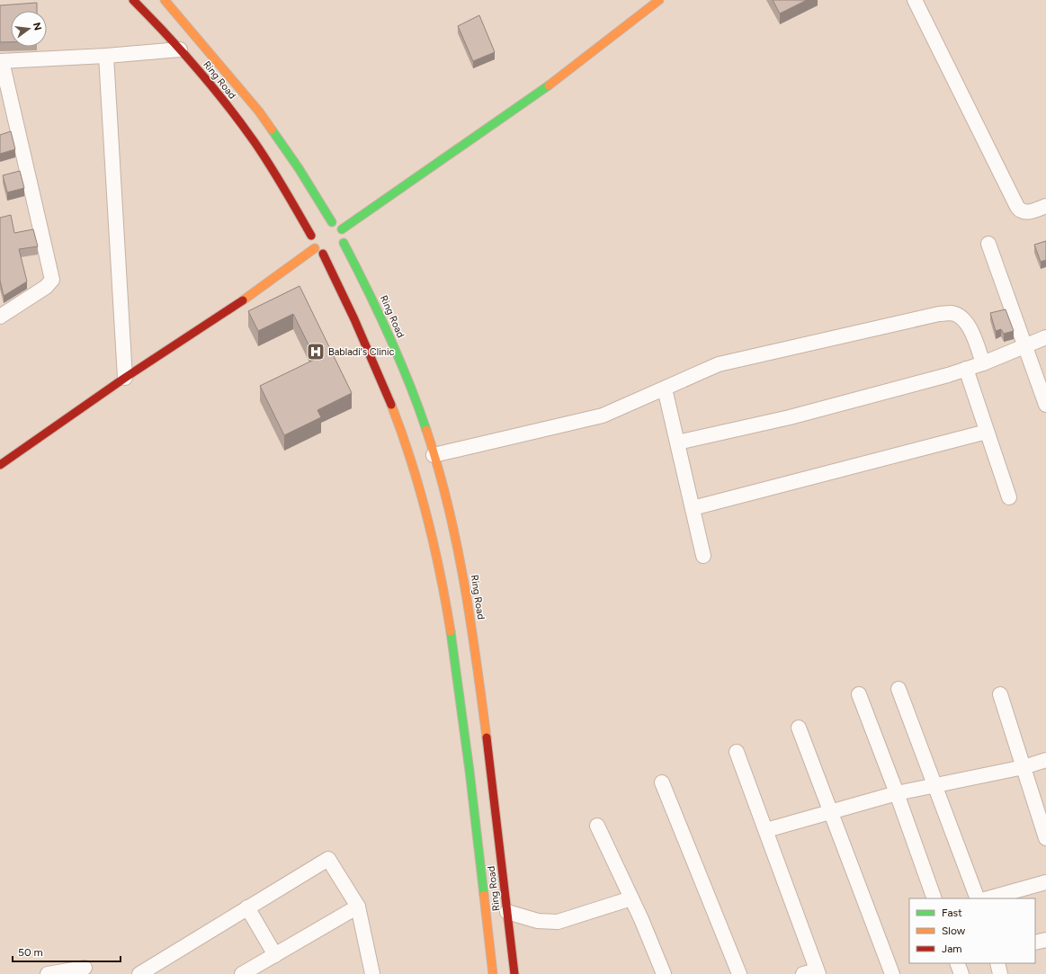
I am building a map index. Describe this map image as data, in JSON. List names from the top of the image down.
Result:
{
  "streets": {
    "main road": ["Ring Road"]
  },
  "places": {
    "hospital": ["Babladi's Clinic"]
  },
  "legend": ["Fast", "Slow", "Jam"],
  "scale_bar": "50 m",
  "north": "right"
}
